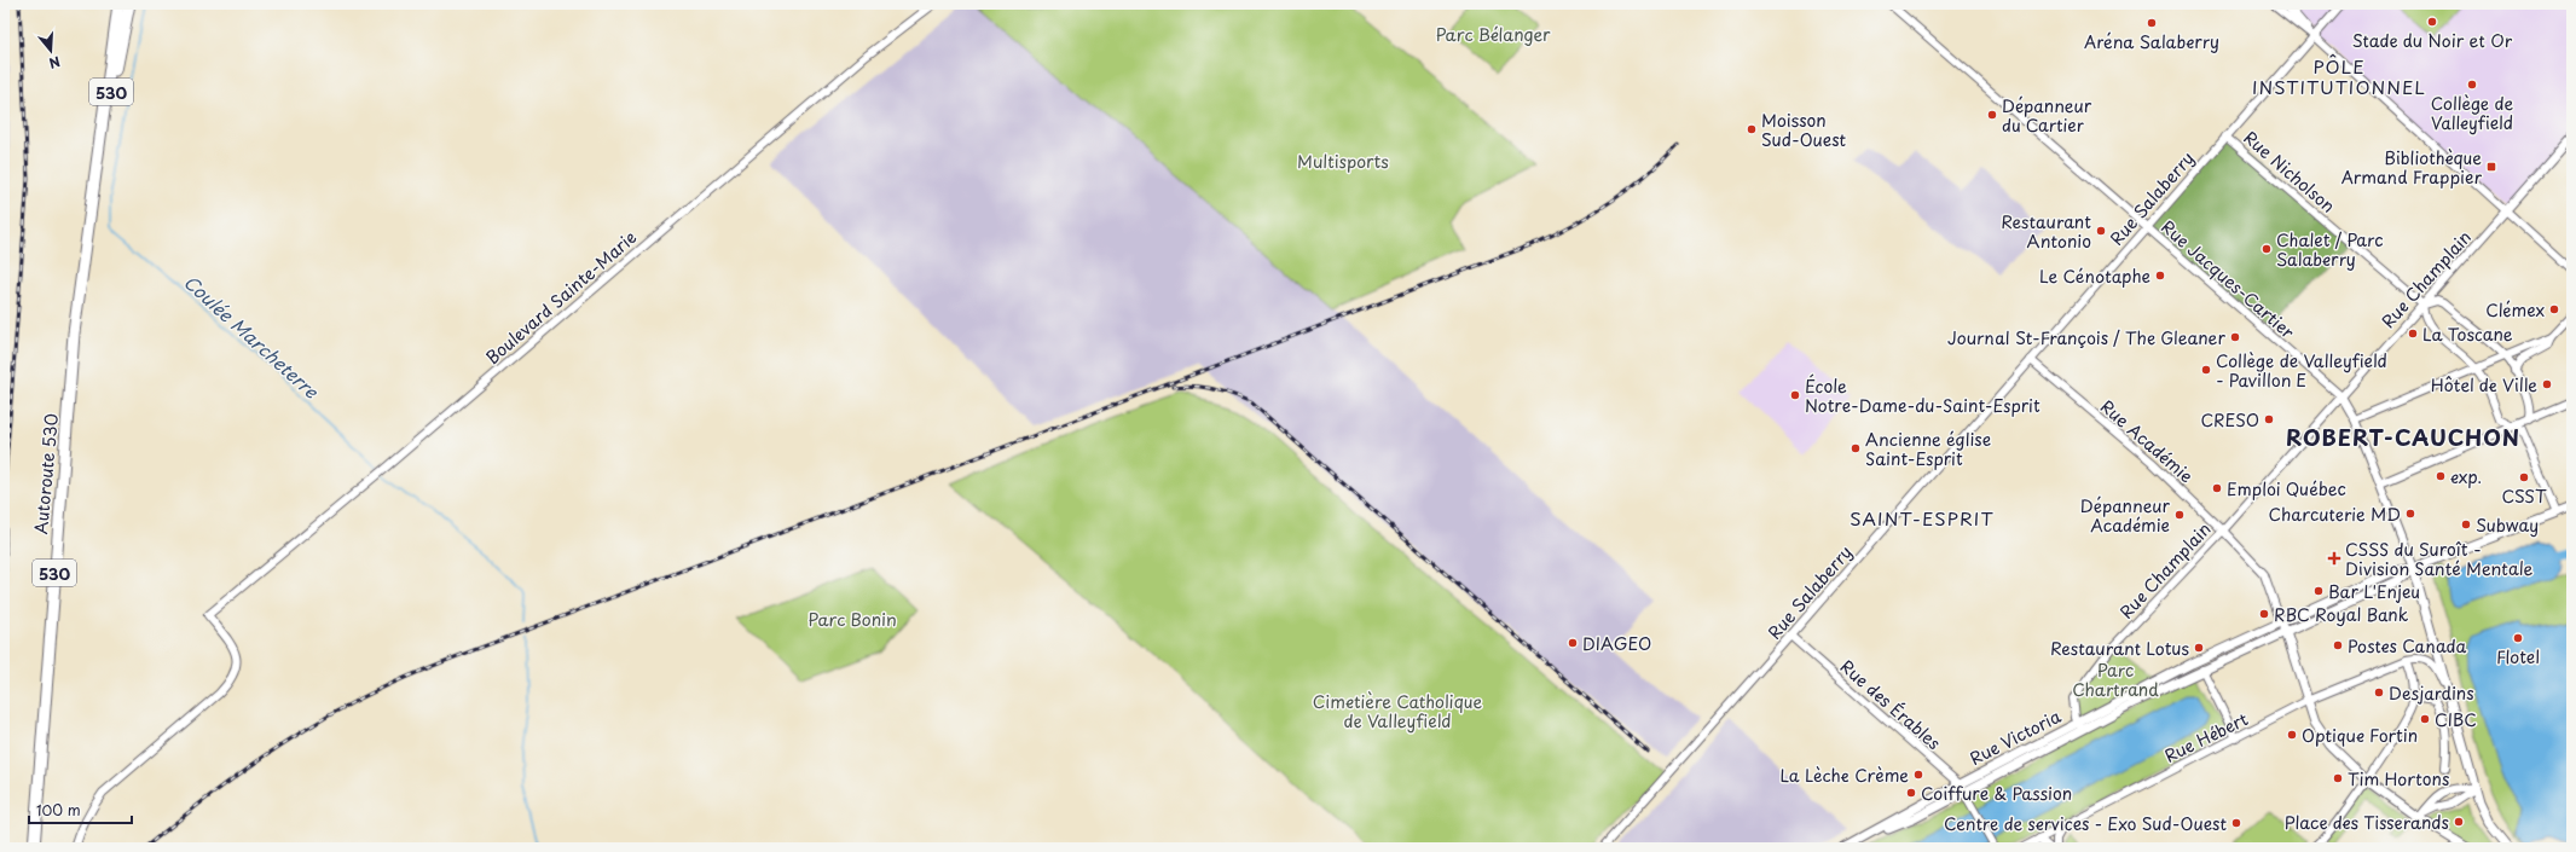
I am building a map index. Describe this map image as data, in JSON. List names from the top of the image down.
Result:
{
  "streets": {
    "highway": ["530", "Autoroute 530"],
    "main road": ["Rue Victoria"],
    "street": [
      "Rue Nicholson",
      "Rue Salaberry",
      "Rue Jacques-Cartier",
      "Rue Champlain",
      "Boulevard Sainte-Marie",
      "Rue Académie",
      "Rue des Érables",
      "Rue Hébert"
    ]
  },
  "crossings": [
    ["Rue Nicholson", "Rue Salaberry"],
    ["Rue Nicholson", "Rue Champlain"],
    ["Rue Salaberry", "Rue Jacques-Cartier"],
    ["Rue Salaberry", "Rue Académie"],
    ["Rue Salaberry", "Rue des Érables"],
    ["Rue Jacques-Cartier", "Rue Champlain"],
    ["Rue Jacques-Cartier", "Rue Victoria"],
    ["Rue Champlain", "Rue Académie"],
    ["Rue Champlain", "Rue Victoria"],
    ["Rue Académie", "Rue Victoria"],
    ["Rue des Érables", "Rue Victoria"]
  ],
  "districts": ["PÔLE INSTITUTIONNEL", "ROBERT-CAUCHON", "SAINT-ESPRIT"],
  "water": ["Coulée Marcheterre"],
  "parks": [
    "Parc Bélanger",
    "Multisports",
    "Parc Bonin",
    "Parc Chartrand",
    "Cimetière Catholique de Valleyfield"
  ],
  "places": {
    "other": [
      "Stade du Noir et Or",
      "Aréna Salaberry",
      "Collège de Valleyfield",
      "Dépanneur du Cartier",
      "Moisson Sud-Ouest",
      "Restaurant Antonio",
      "Chalet / Parc Salaberry",
      "Le Cénotaphe",
      "Clémex",
      "La Toscane",
      "Journal St-François / The Gleaner",
      "Collège de Valleyfield - Pavillon E",
      "Hôtel de Ville",
      "École Notre-Dame-du-Saint-Esprit",
      "CRESO",
      "Ancienne église Saint-Esprit",
      "exp.",
      "CSST",
      "Emploi Québec",
      "Charcuterie MD",
      "Dépanneur Académie",
      "Subway",
      "Bar L'Enjeu",
      "RBC Royal Bank",
      "Flotel",
      "DIAGEO",
      "Postes Canada",
      "Restaurant Lotus",
      "Desjardins",
      "CIBC",
      "Optique Fortin",
      "La Lèche Crème",
      "Tim Hortons",
      "Coiffure & Passion",
      "Place des Tisserands",
      "Centre de services - Exo Sud-Ouest"
    ],
    "transit": ["Bibliothèque Armand Frappier"],
    "health": ["CSSS du Suroît - Division Santé Mentale"]
  },
  "scale_bar": "100 m",
  "north": "bottom"
}
